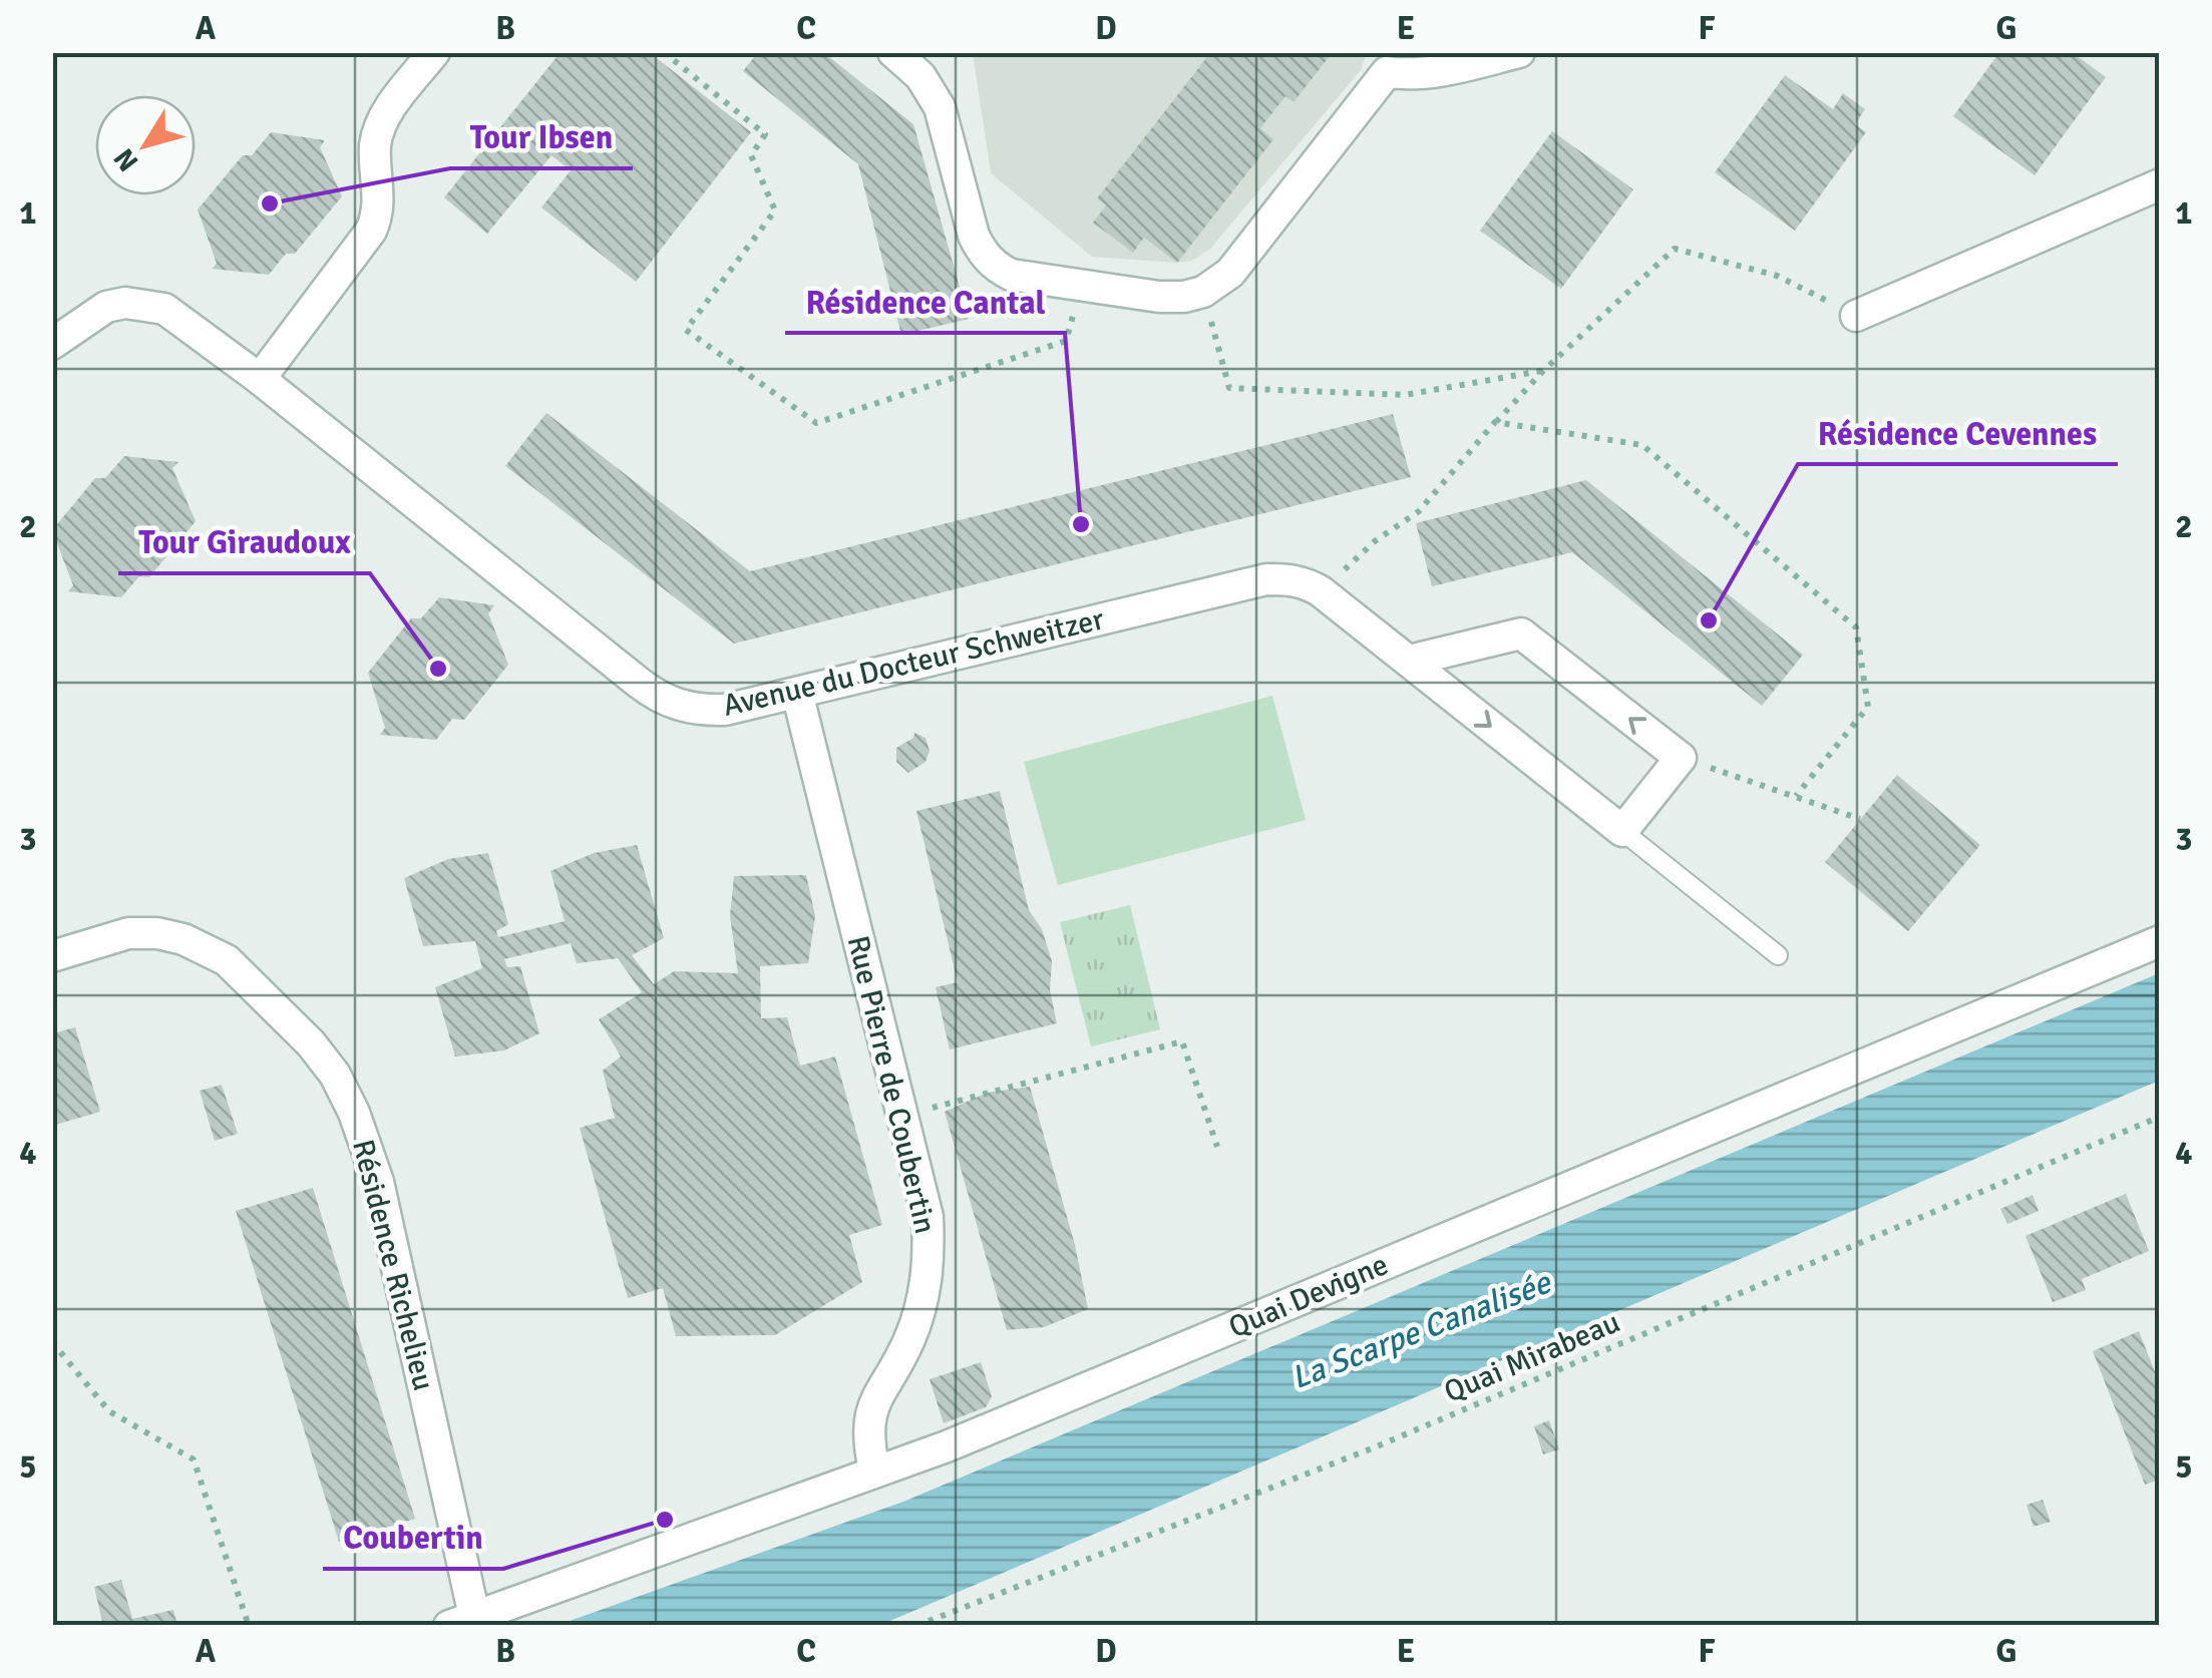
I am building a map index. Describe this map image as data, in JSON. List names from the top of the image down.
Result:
{
  "streets": {
    "street": [
      "Avenue du Docteur Schweitzer",
      "Rue Pierre de Coubertin",
      "Résidence Richelieu",
      "Quai Devigne"
    ],
    "path": ["Quai Mirabeau"]
  },
  "crossings": [
    ["Avenue du Docteur Schweitzer", "Rue Pierre de Coubertin"],
    ["Rue Pierre de Coubertin", "Quai Devigne"],
    ["Résidence Richelieu", "Quai Devigne"]
  ],
  "water": ["La Scarpe Canalisée"],
  "places": [
    "Tour Ibsen",
    "Résidence Cantal",
    "Résidence Cevennes",
    "Tour Giraudoux",
    "Coubertin"
  ],
  "north": "bottom left",
  "grid": {
    "columns": [
      "A",
      "B",
      "C",
      "D",
      "E",
      "F",
      "G"
    ],
    "rows": [
      "1",
      "2",
      "3",
      "4",
      "5"
    ]
  }
}
